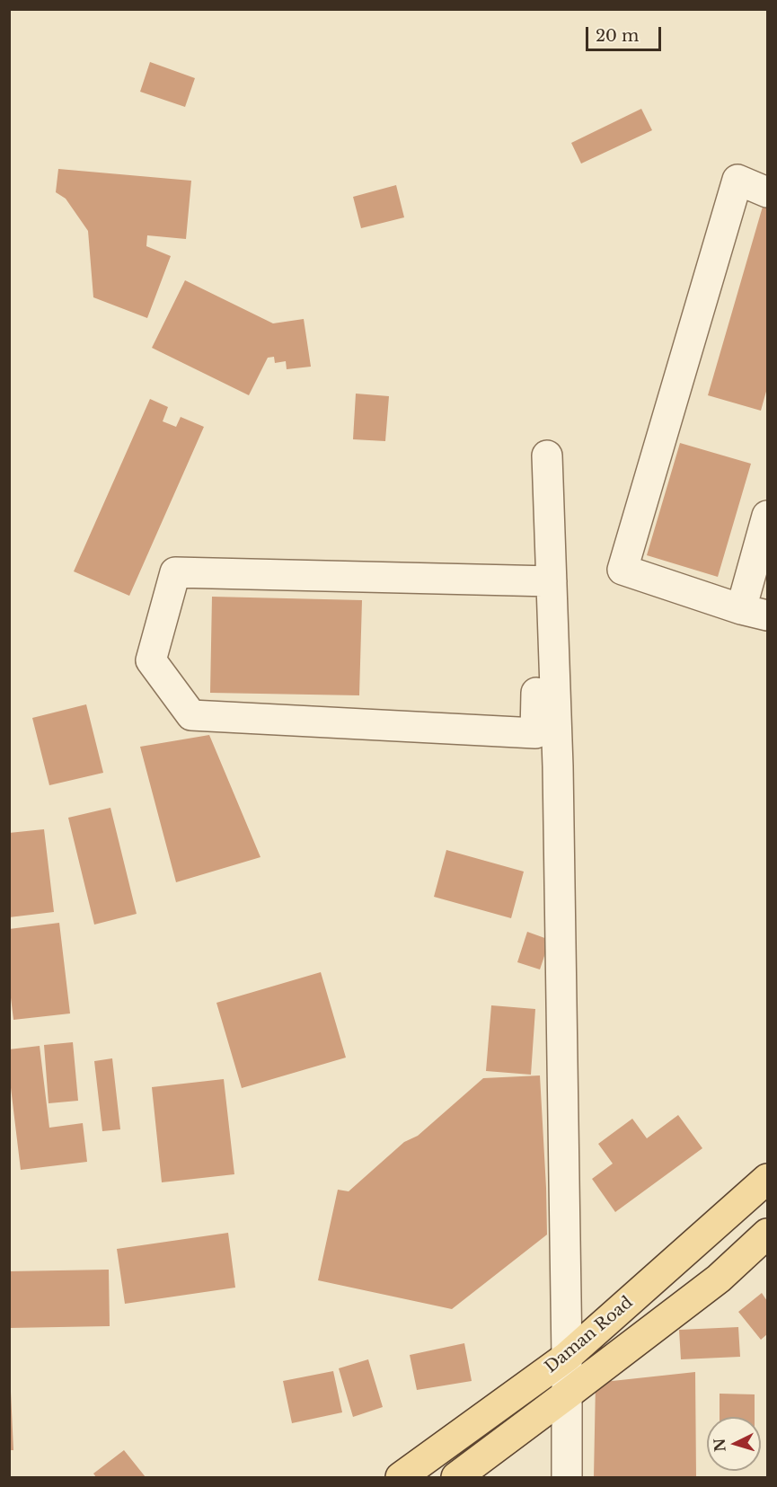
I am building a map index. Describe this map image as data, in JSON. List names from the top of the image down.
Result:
{
  "streets": {
    "main road": ["Daman Road"]
  },
  "scale_bar": "20 m",
  "north": "left"
}
